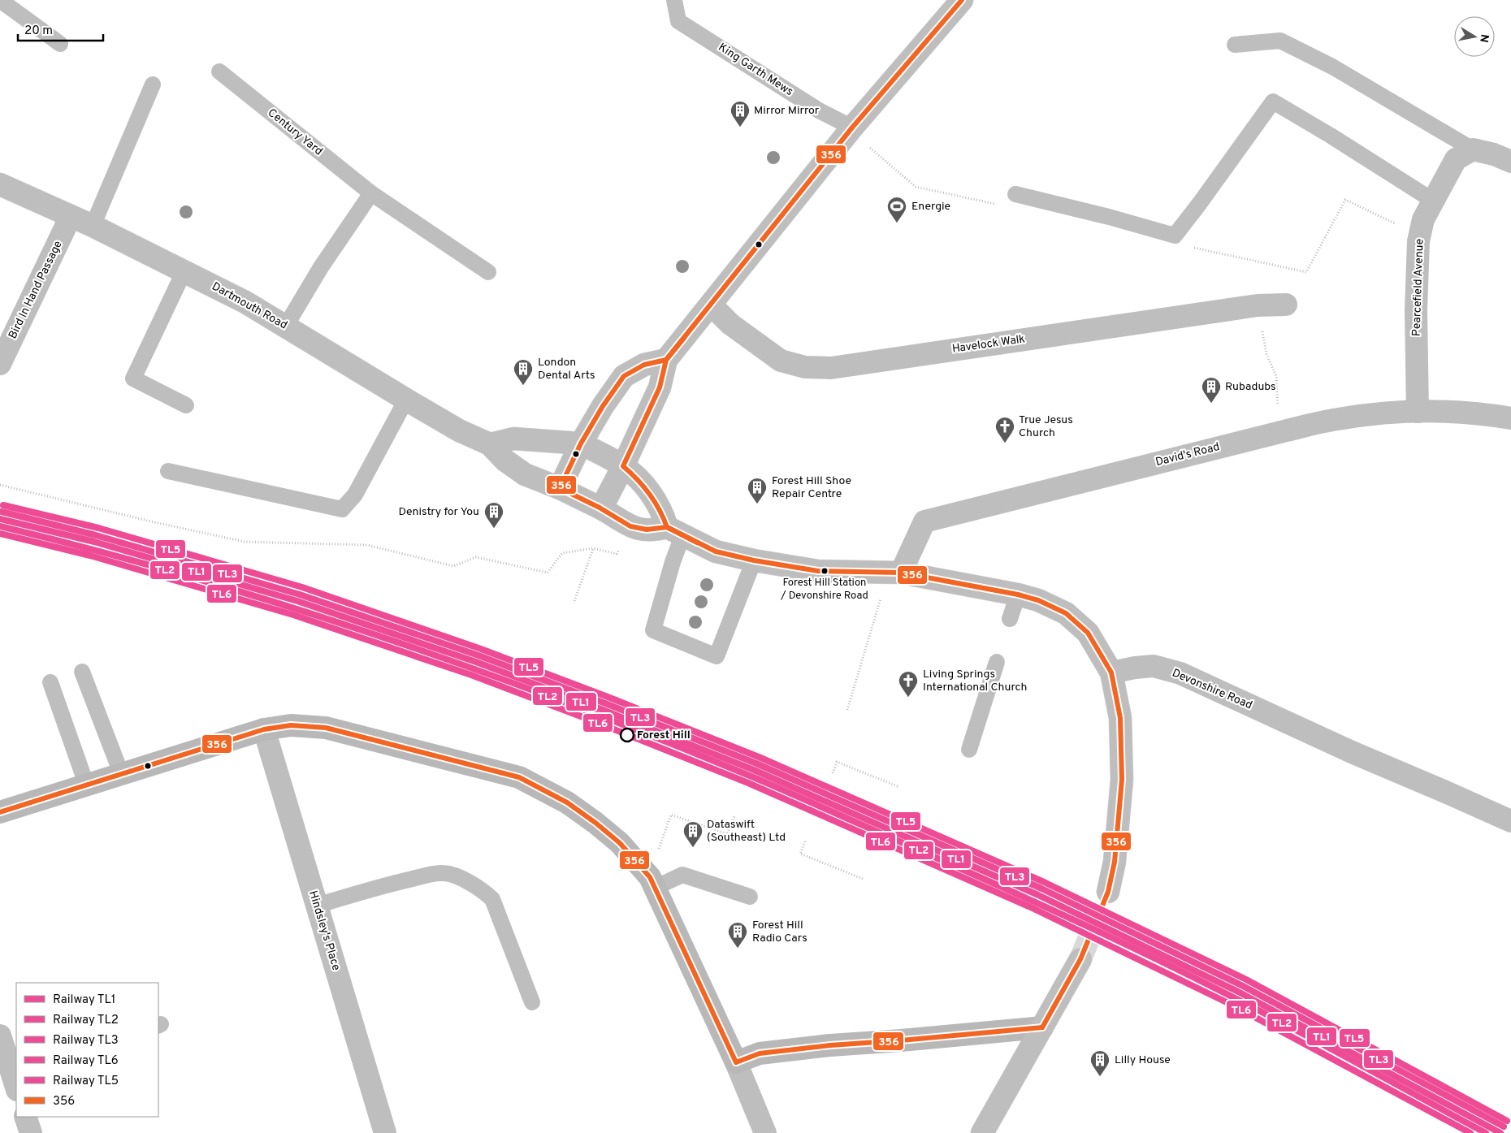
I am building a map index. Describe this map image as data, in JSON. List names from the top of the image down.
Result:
{
  "streets": {
    "main road": [
      "Pearcefield Avenue",
      "Bird In Hand Passage",
      "Dartmouth Road",
      "Havelock Walk",
      "David's Road",
      "Devonshire Road",
      "Hindsley's Place"
    ],
    "lane": ["King Garth Mews", "Century Yard"]
  },
  "crossings": [
    ["Pearcefield Avenue", "David's Road"],
    ["Bird In Hand Passage", "Dartmouth Road"]
  ],
  "places": {
    "building": [
      "Mirror Mirror",
      "London Dental Arts",
      "Rubadubs",
      "Forest Hill Shoe Repair Centre",
      "Denistry for You",
      "Dataswift (Southeast) Ltd",
      "Forest Hill Radio Cars",
      "Lilly House"
    ],
    "sports": ["Energie"],
    "church": ["True Jesus Church", "Living Springs International Church"],
    "other": ["Forest Hill Station / Devonshire Road", "Forest Hill"]
  },
  "lines": [
    "transit line 356",
    "rail line TL5",
    "rail line TL3",
    "rail line TL1",
    "rail line TL2",
    "rail line TL6"
  ],
  "legend": [
    "Railway TL1",
    "Railway TL2",
    "Railway TL3",
    "Railway TL6",
    "Railway TL5",
    "356"
  ],
  "scale_bar": "20 m",
  "north": "right"
}
